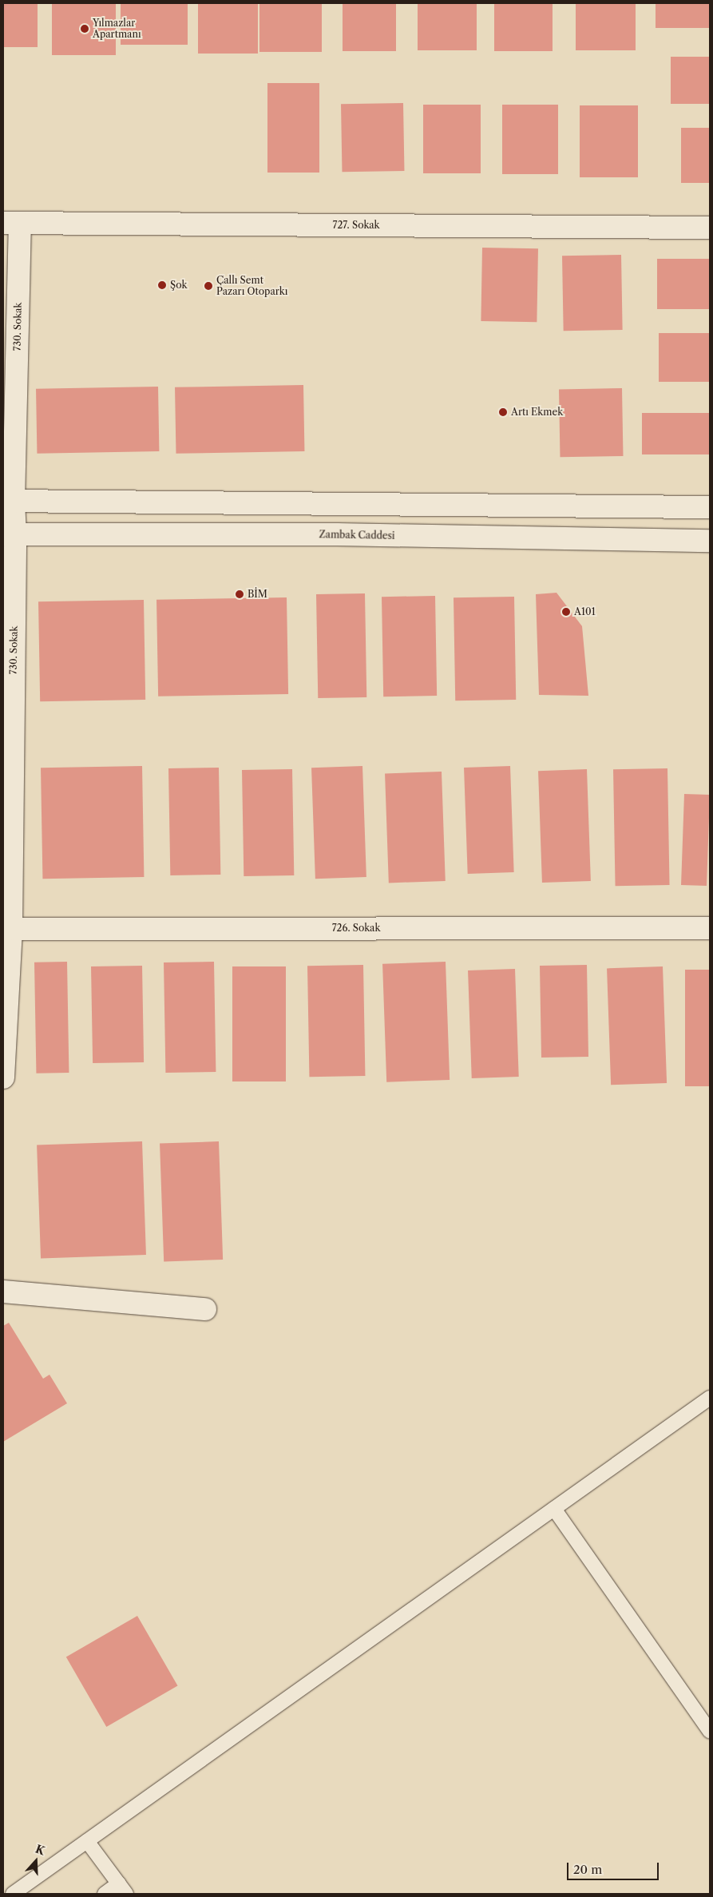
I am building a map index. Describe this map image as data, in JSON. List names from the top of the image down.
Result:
{
  "streets": {
    "street": [
      "727. Sokak",
      "730. Sokak",
      "Zambak Caddesi",
      "726. Sokak"
    ]
  },
  "crossings": [
    ["727. Sokak", "730. Sokak"],
    ["730. Sokak", "Zambak Caddesi"],
    ["730. Sokak", "726. Sokak"]
  ],
  "places": [
    "Yılmazlar Apartmanı",
    "Şok",
    "Çallı Semt Pazarı Otoparkı",
    "Artı Ekmek",
    "BİM",
    "A101"
  ],
  "scale_bar": "20 m",
  "north": "top"
}
